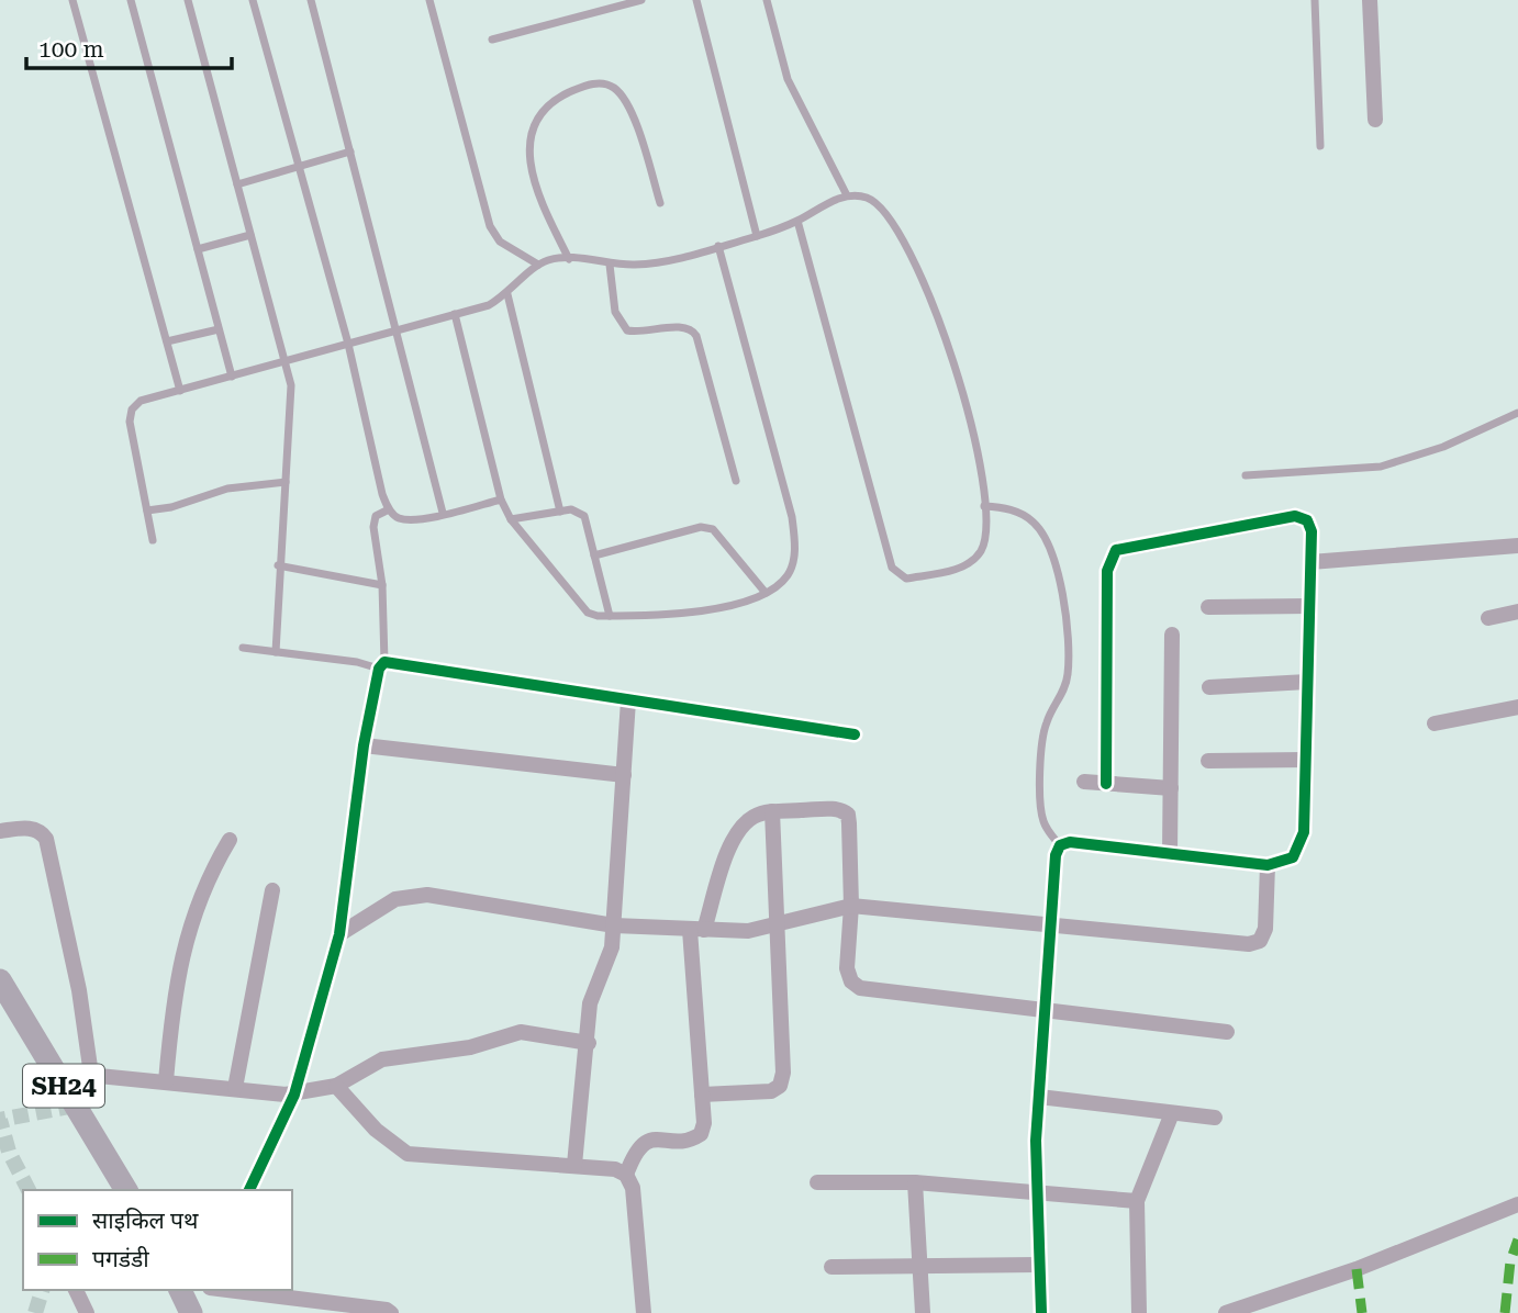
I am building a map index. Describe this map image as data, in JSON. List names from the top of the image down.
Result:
{
  "streets": {
    "main road": ["SH24"]
  },
  "legend": ["साइकिल पथ", "पगडंडी"],
  "scale_bar": "100 m"
}
